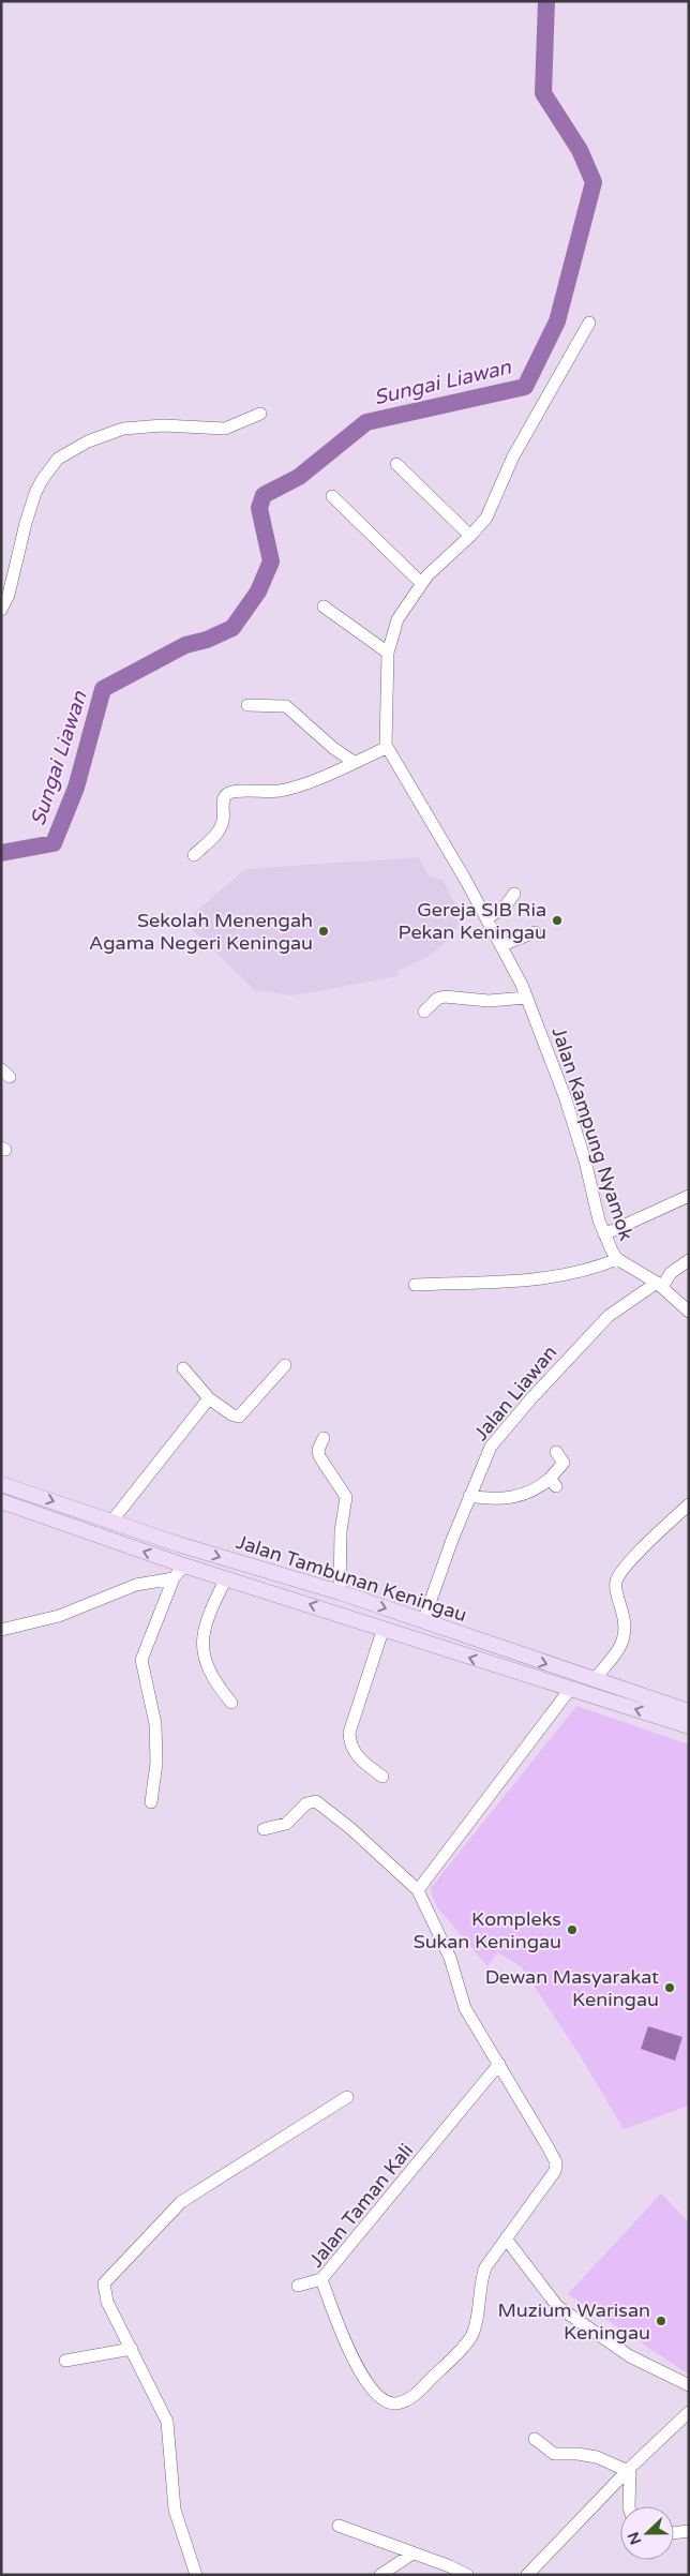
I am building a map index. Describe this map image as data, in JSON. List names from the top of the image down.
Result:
{
  "streets": {
    "main road": ["Jalan Tambunan Keningau"],
    "street": ["Jalan Kampung Nyamok", "Jalan Liawan", "Jalan Taman Kali"]
  },
  "crossings": [
    ["Jalan Kampung Nyamok", "Jalan Liawan"],
    ["Jalan Liawan", "Jalan Tambunan Keningau"]
  ],
  "water": ["Sungai Liawan"],
  "places": [
    "Gereja SIB Ria Pekan Keningau",
    "Sekolah Menengah Agama Negeri Keningau",
    "Kompleks Sukan Keningau",
    "Dewan Masyarakat Keningau",
    "Muzium Warisan Keningau"
  ],
  "north": "left"
}
